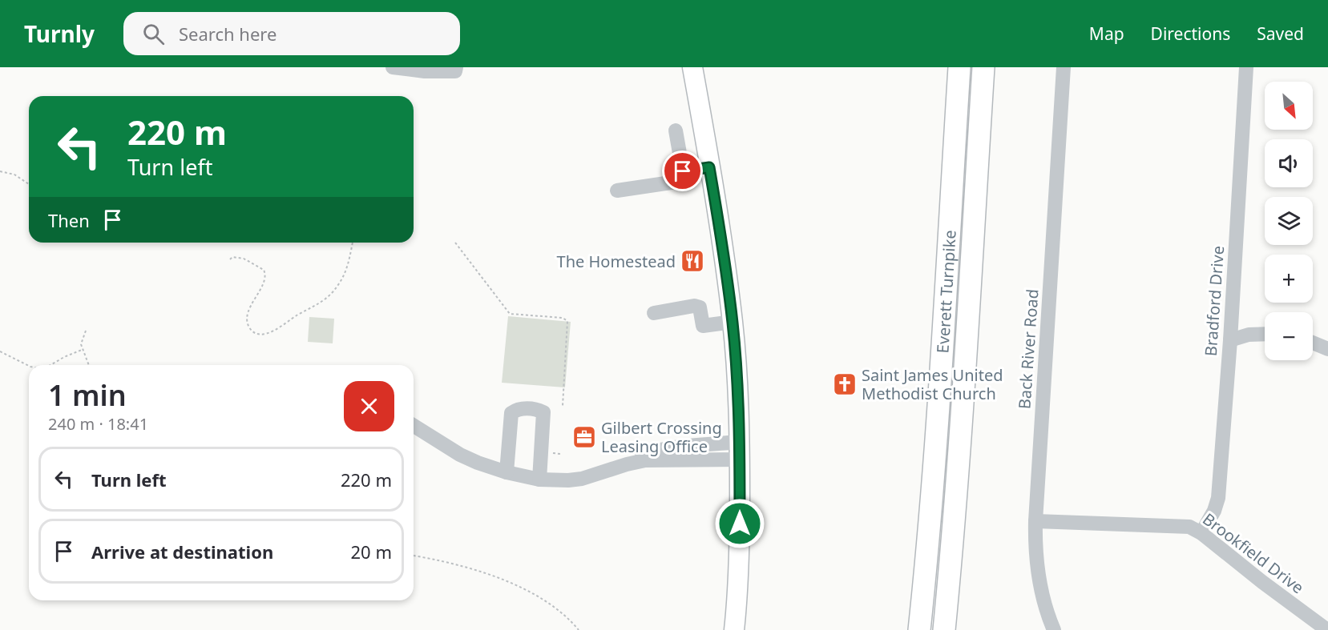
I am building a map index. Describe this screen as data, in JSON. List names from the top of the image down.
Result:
{
  "streets": {
    "highway": ["Everett Turnpike"],
    "street": ["Bradford Drive", "Back River Road", "Brookfield Drive"]
  },
  "crossings": [
    ["Bradford Drive", "Brookfield Drive"],
    ["Back River Road", "Brookfield Drive"]
  ],
  "places": {
    "restaurant": ["The Homestead"],
    "church": ["Saint James United Methodist Church"],
    "office": ["Gilbert Crossing Leasing Office"]
  },
  "north": "bottom right",
  "page": {
    "header": "Turnly",
    "search": "Search here",
    "nav": ["Map", "Directions", "Saved"],
    "map_buttons": ["+", "−"],
    "turn": ["220 m", "Turn left"],
    "then": "Then",
    "heading": ["1 min", "240 m · 18:41"],
    "list": [
      {
        "name": "Turn left",
        "value": "220 m"
      },
      {
        "name": "Arrive at destination",
        "value": "20 m"
      }
    ]
  }
}
